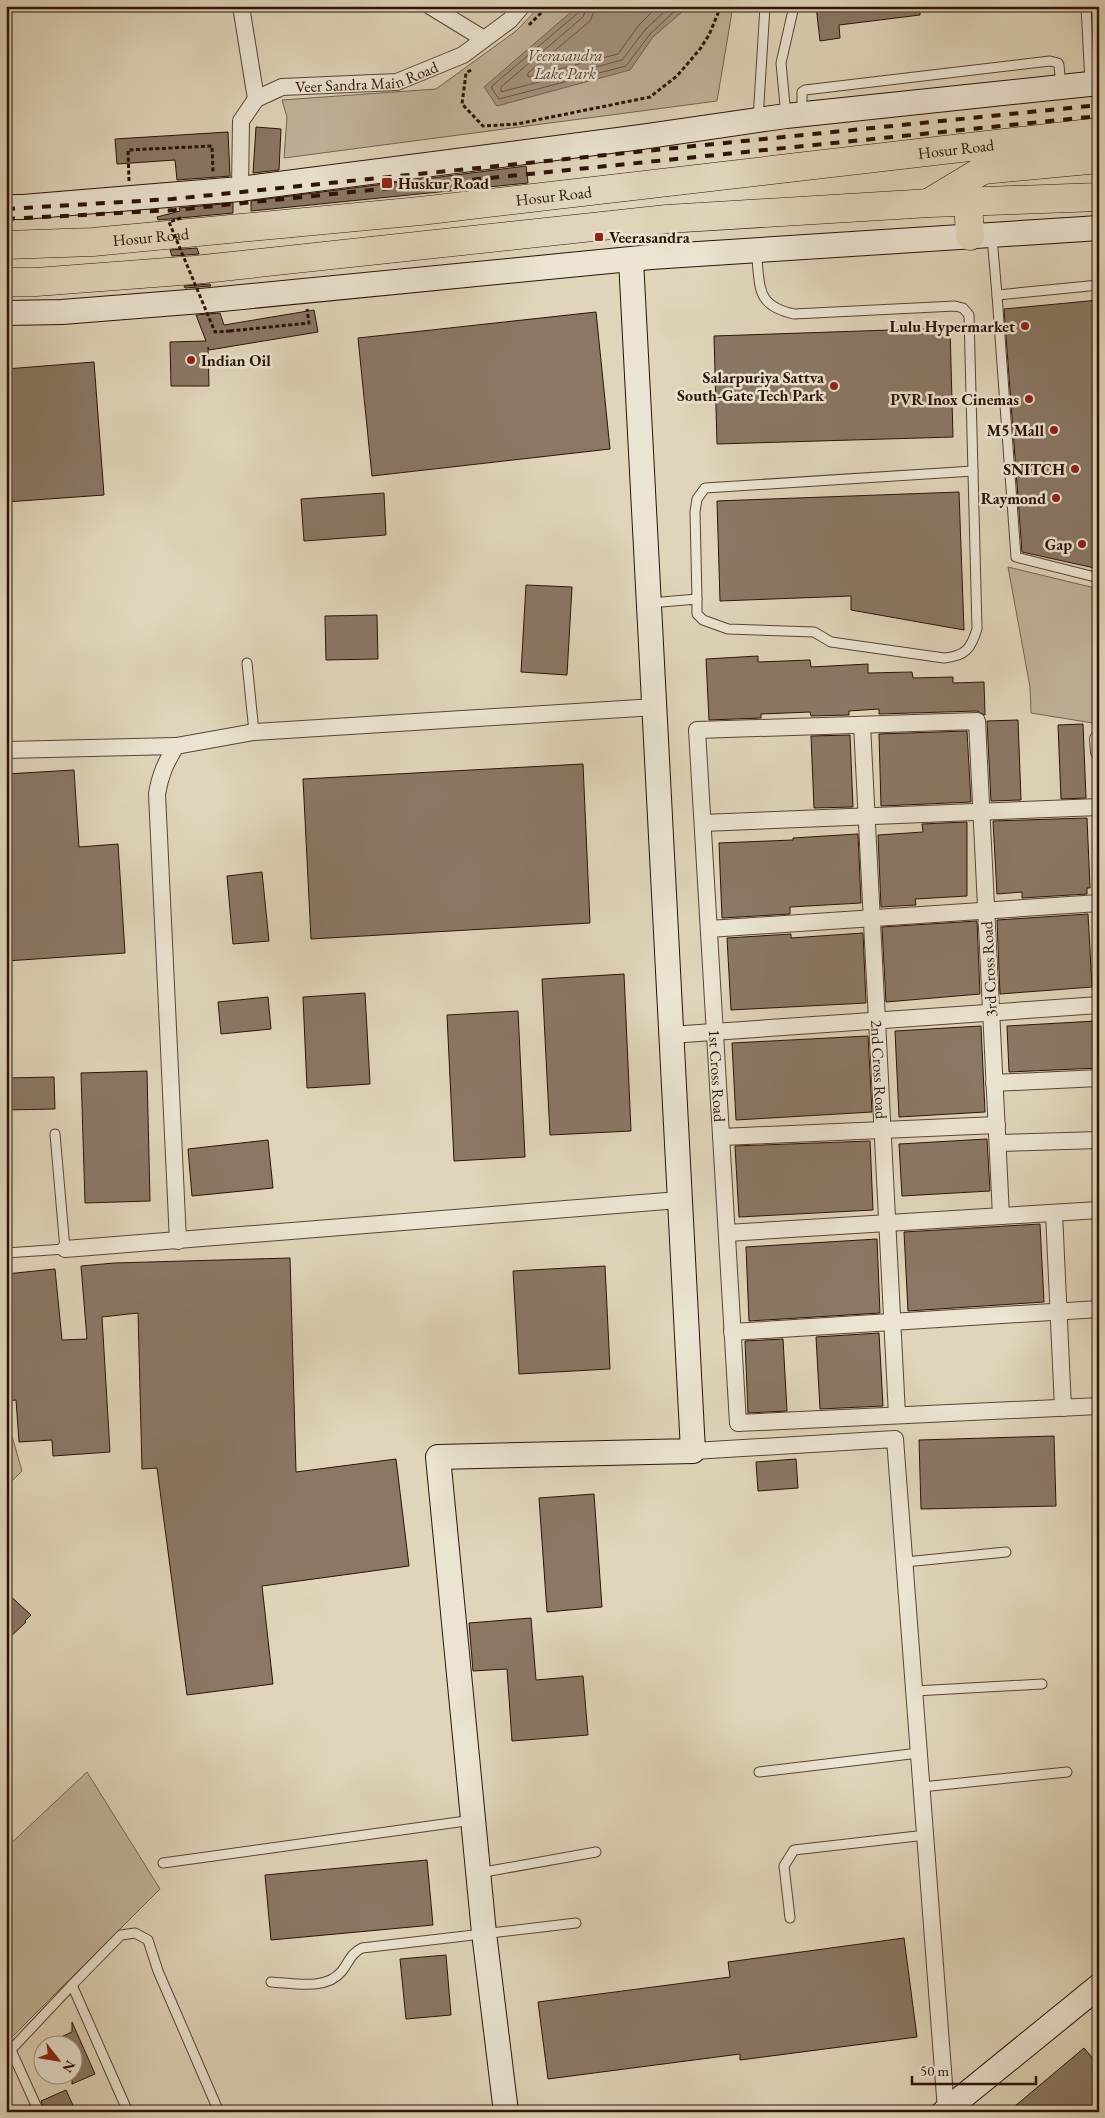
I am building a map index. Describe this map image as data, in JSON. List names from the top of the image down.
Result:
{
  "streets": {
    "highway": ["Hosur Road"],
    "street": [
      "Veer Sandra Main Road",
      "3rd Cross Road",
      "2nd Cross Road",
      "1st Cross Road"
    ]
  },
  "crossings": [
    ["3rd Cross Road", "2nd Cross Road"],
    ["3rd Cross Road", "1st Cross Road"],
    ["2nd Cross Road", "1st Cross Road"]
  ],
  "parks": ["Veerasandra Lake Park"],
  "places": {
    "transit": ["Huskur Road", "Veerasandra"],
    "other": [
      "Lulu Hypermarket",
      "Indian Oil",
      "Salarpuriya Sattva South-Gate Tech Park",
      "PVR Inox Cinemas",
      "M5 Mall",
      "SNITCH",
      "Raymond",
      "Gap"
    ]
  },
  "scale_bar": "50 m",
  "north": "bottom right"
}
